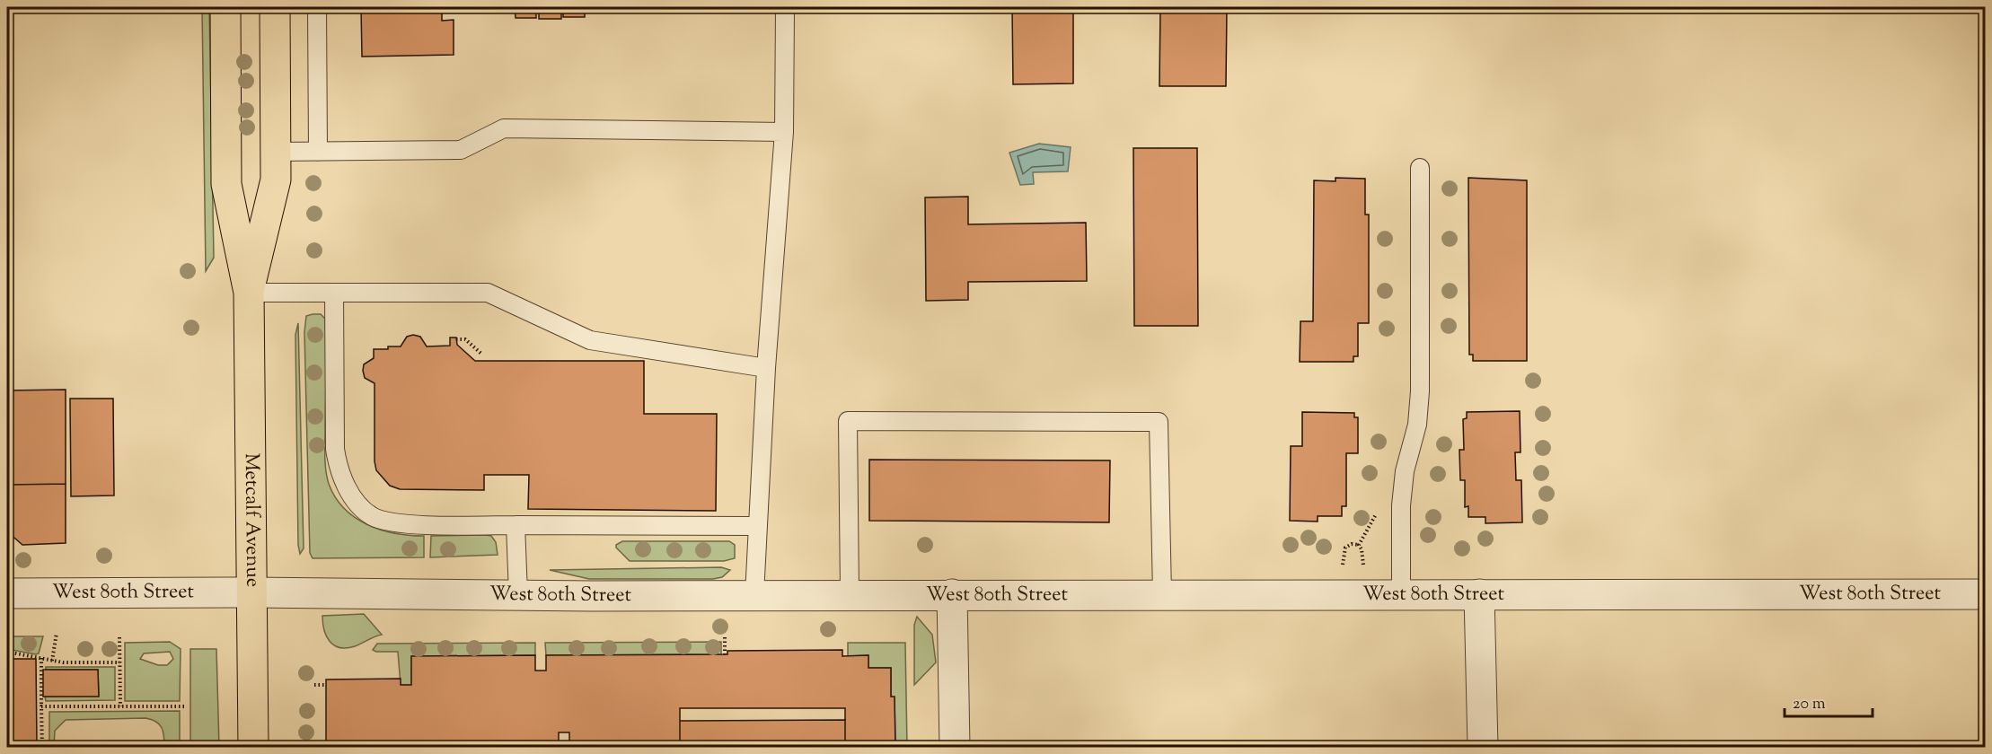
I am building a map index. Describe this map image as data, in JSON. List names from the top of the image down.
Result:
{
  "streets": {
    "main road": ["Metcalf Avenue"],
    "street": ["West 80th Street"]
  },
  "crossings": [
    ["Metcalf Avenue", "West 80th Street"]
  ],
  "scale_bar": "20 m"
}
